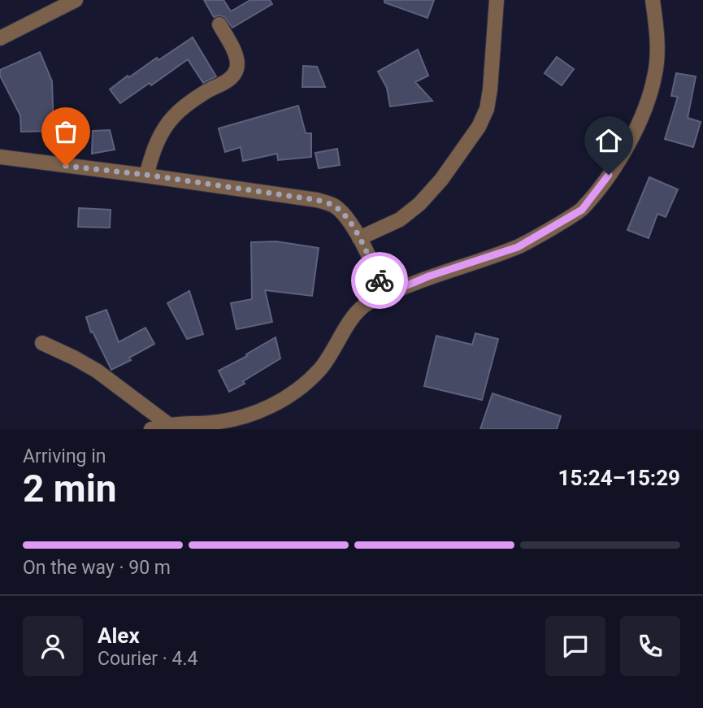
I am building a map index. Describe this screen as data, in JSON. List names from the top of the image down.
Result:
{
  "page": {
    "heading": ["2 min", "Arriving in", "15:24–15:29"],
    "panel": ["Alex", "Courier · 4.4"],
    "bar": "On the way · 90 m"
  }
}
